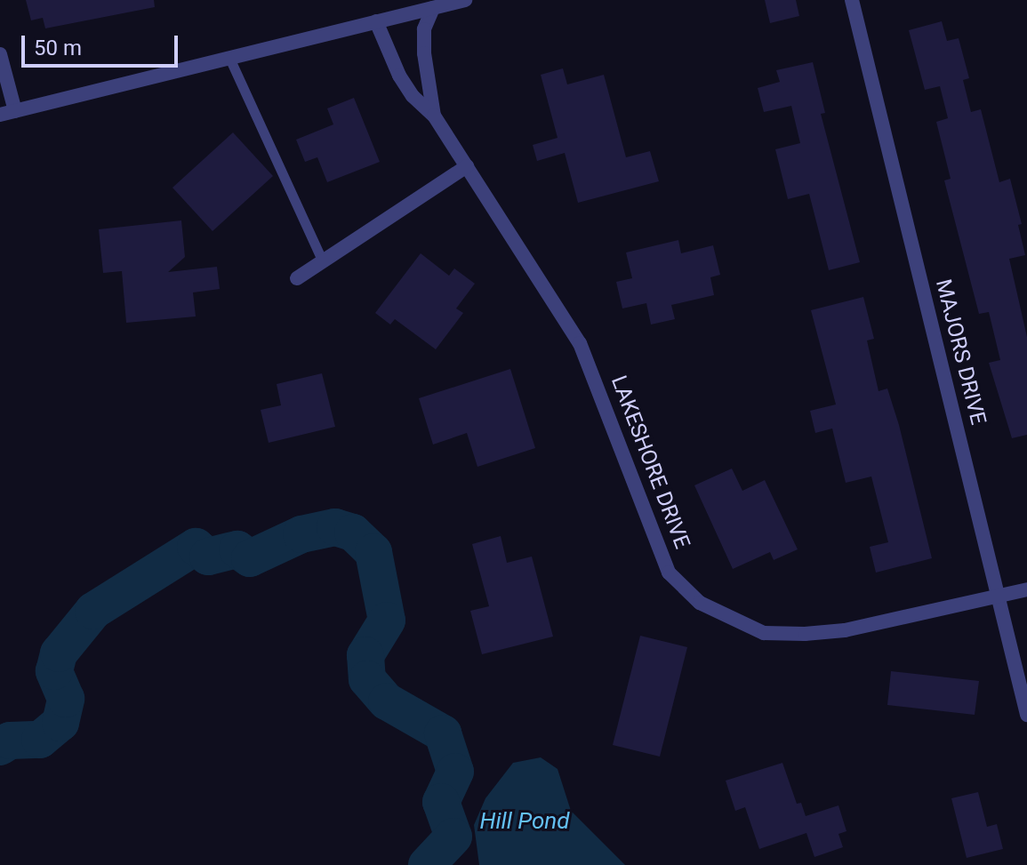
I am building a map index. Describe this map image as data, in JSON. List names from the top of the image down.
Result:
{
  "streets": {
    "street": ["MAJORS DRIVE", "LAKESHORE DRIVE"]
  },
  "crossings": [
    ["MAJORS DRIVE", "LAKESHORE DRIVE"]
  ],
  "water": ["Hill Pond"],
  "scale_bar": "50 m"
}
